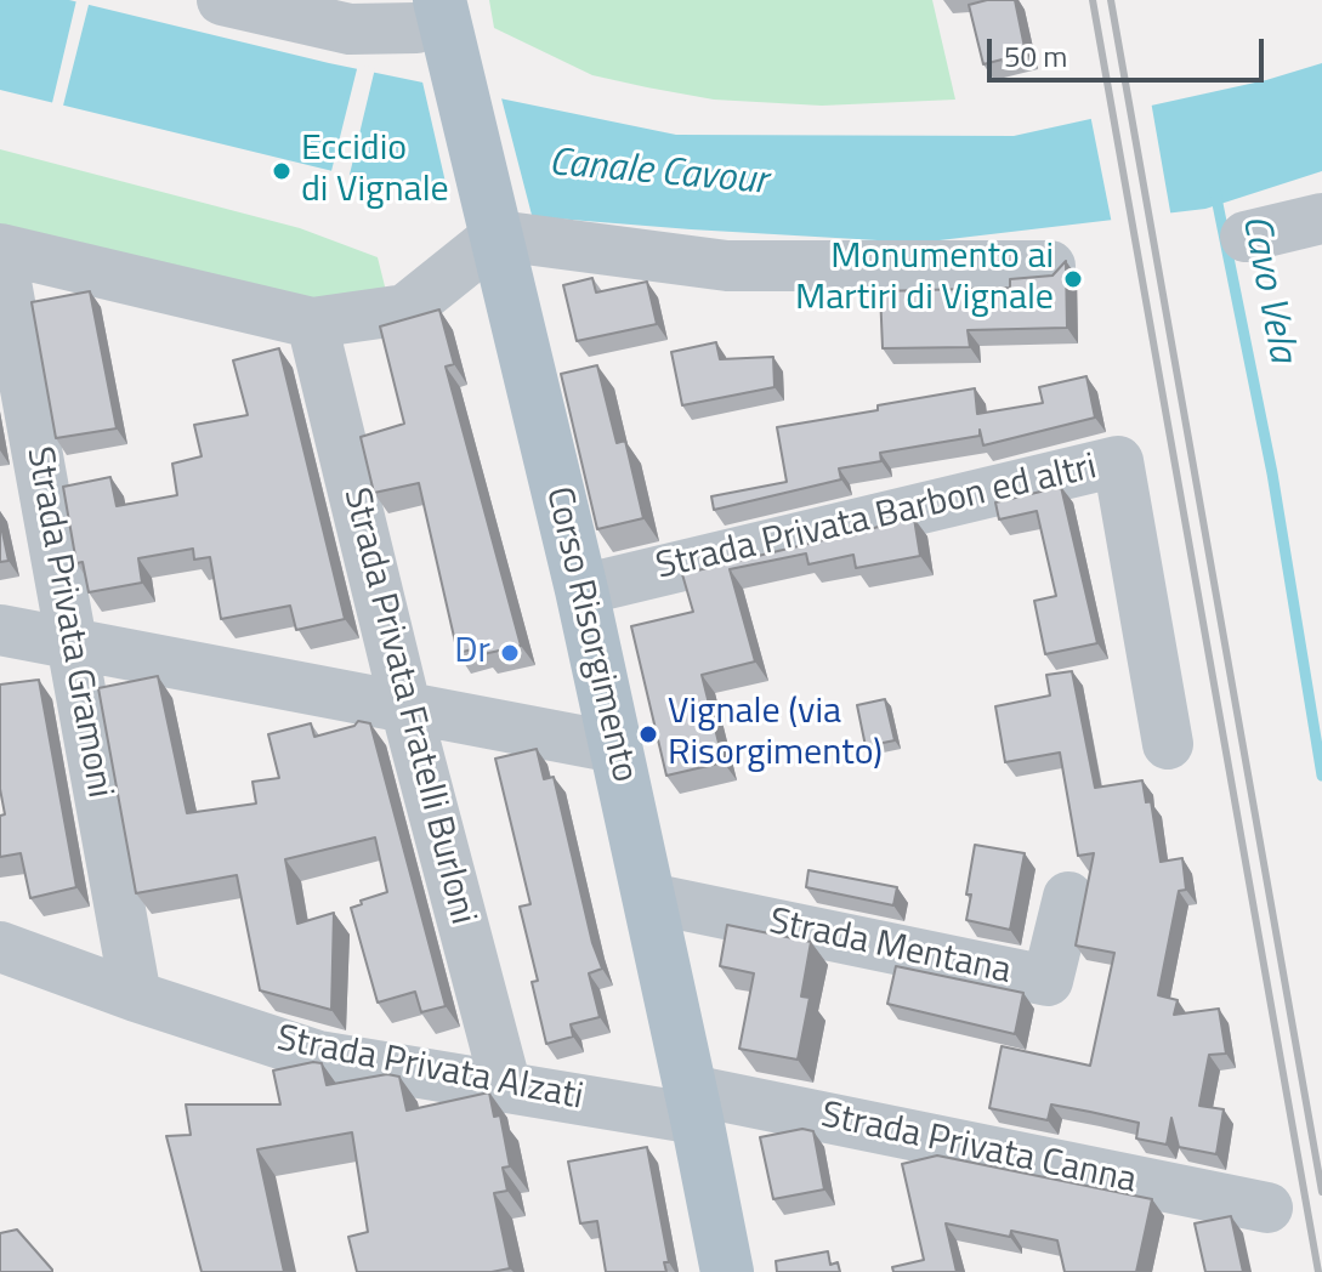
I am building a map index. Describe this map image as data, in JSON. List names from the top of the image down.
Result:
{
  "streets": {
    "main road": ["Corso Risorgimento"],
    "street": [
      "Strada Privata Barbon ed altri",
      "Strada Privata Gramoni",
      "Strada Privata Fratelli Burloni",
      "Strada Mentana",
      "Strada Privata Alzati",
      "Strada Privata Canna"
    ]
  },
  "crossings": [
    ["Strada Privata Barbon ed altri", "Corso Risorgimento"],
    ["Strada Privata Gramoni", "Strada Privata Alzati"],
    ["Corso Risorgimento", "Strada Mentana"],
    ["Corso Risorgimento", "Strada Privata Alzati"],
    ["Corso Risorgimento", "Strada Privata Canna"],
    ["Strada Privata Fratelli Burloni", "Strada Privata Alzati"],
    ["Strada Privata Alzati", "Strada Privata Canna"]
  ],
  "water": ["Canale Cavour", "Cavo Vela"],
  "places": [
    "Eccidio di Vignale",
    "Monumento ai Martiri di Vignale",
    "Dr",
    "Vignale (via Risorgimento)"
  ],
  "scale_bar": "50 m"
}
